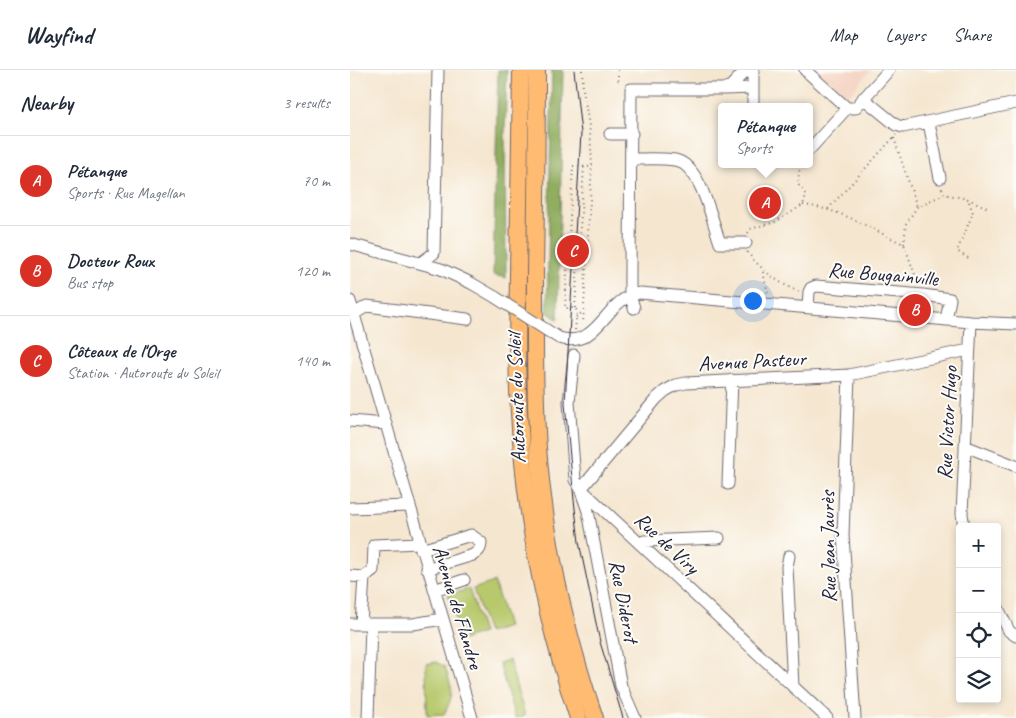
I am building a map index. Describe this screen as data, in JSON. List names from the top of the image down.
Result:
{
  "streets": {
    "highway": ["Autoroute du Soleil"],
    "street": [
      "Rue Bougainville",
      "Avenue Pasteur",
      "Rue Victor Hugo",
      "Rue de Viry",
      "Rue Jean Jaurès",
      "Rue Diderot",
      "Avenue de Flandre"
    ]
  },
  "crossings": [
    ["Avenue Pasteur", "Rue Victor Hugo"],
    ["Avenue Pasteur", "Rue de Viry"],
    ["Avenue Pasteur", "Rue Jean Jaurès"],
    ["Avenue Pasteur", "Rue Diderot"],
    ["Rue de Viry", "Rue Diderot"]
  ],
  "page": {
    "header": "Wayfind",
    "nav": ["Map", "Layers", "Share"],
    "heading": ["Nearby", "3 results"],
    "popup": ["Pétanque", "Sports"],
    "list": [
      {
        "mark": "A",
        "name": "Pétanque",
        "note": "Sports · Rue Magellan",
        "value": "70 m"
      },
      {
        "mark": "B",
        "name": "Docteur Roux",
        "note": "Bus stop",
        "value": "120 m"
      },
      {
        "mark": "C",
        "name": "Côteaux de l'Orge",
        "note": "Station · Autoroute du Soleil",
        "value": "140 m"
      }
    ],
    "pins": ["A", "C", "B"],
    "map_buttons": ["+", "−"]
  }
}
